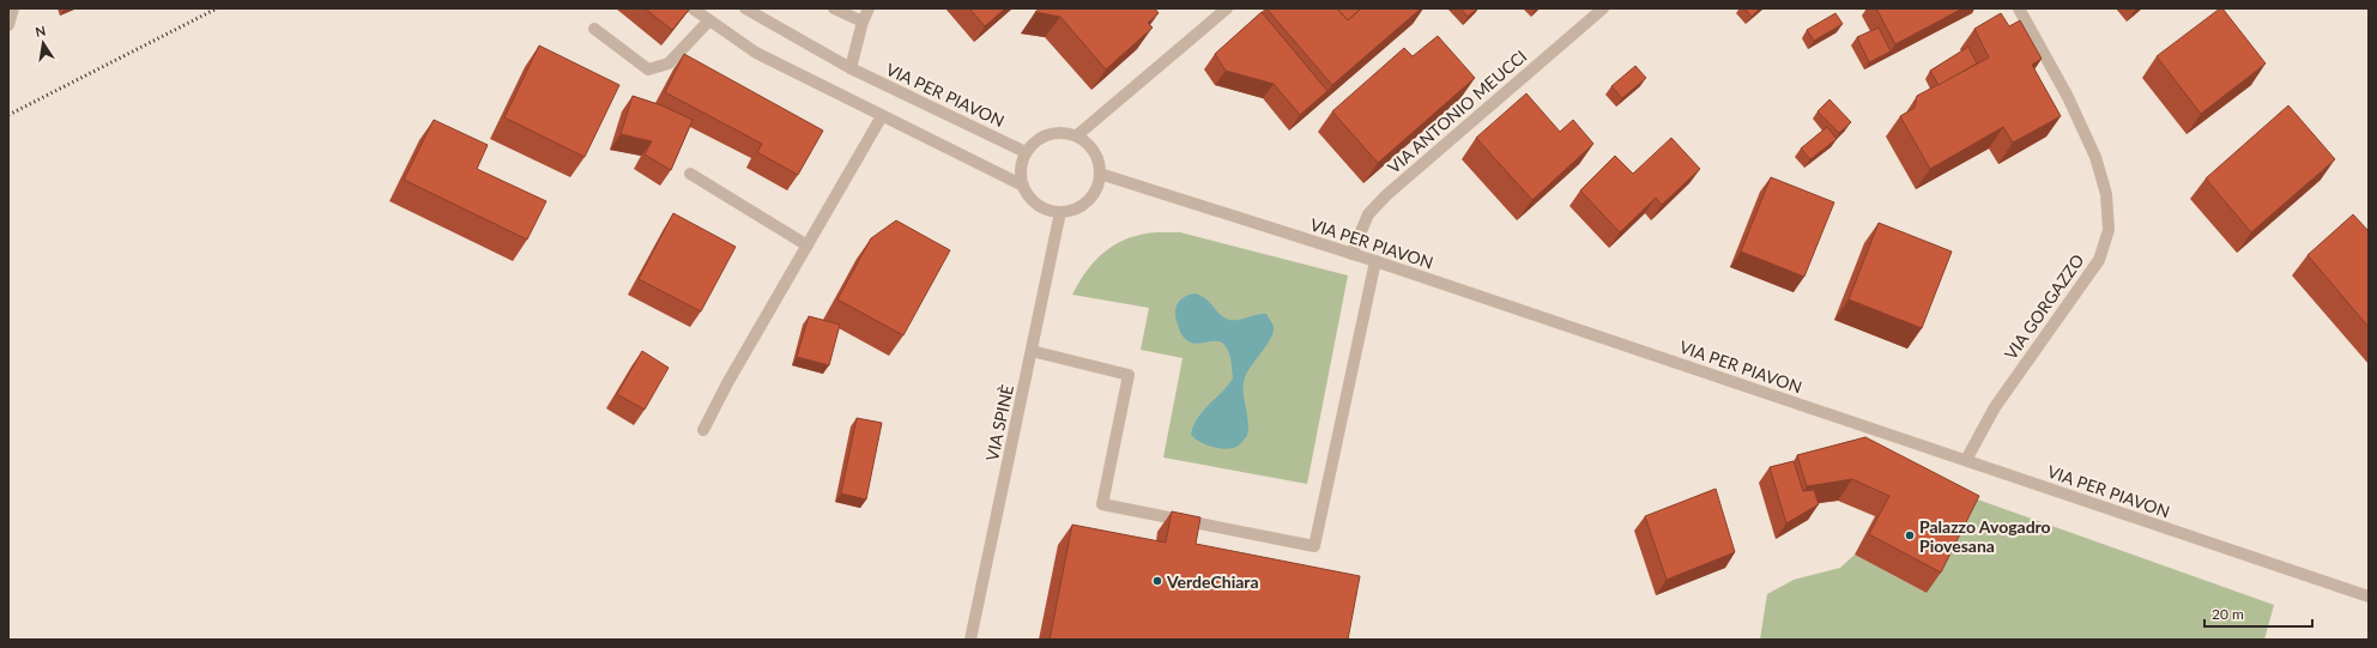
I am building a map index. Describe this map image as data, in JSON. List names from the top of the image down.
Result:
{
  "streets": {
    "street": [
      "VIA PER PIAVON",
      "VIA ANTONIO MEUCCI",
      "VIA GORGAZZO",
      "VIA SPINÈ"
    ]
  },
  "crossings": [
    ["VIA PER PIAVON", "VIA ANTONIO MEUCCI"],
    ["VIA PER PIAVON", "VIA GORGAZZO"],
    ["VIA PER PIAVON", "VIA SPINÈ"]
  ],
  "places": ["Palazzo Avogadro Piovesana", "VerdeChiara"],
  "scale_bar": "20 m",
  "north": "top"
}
